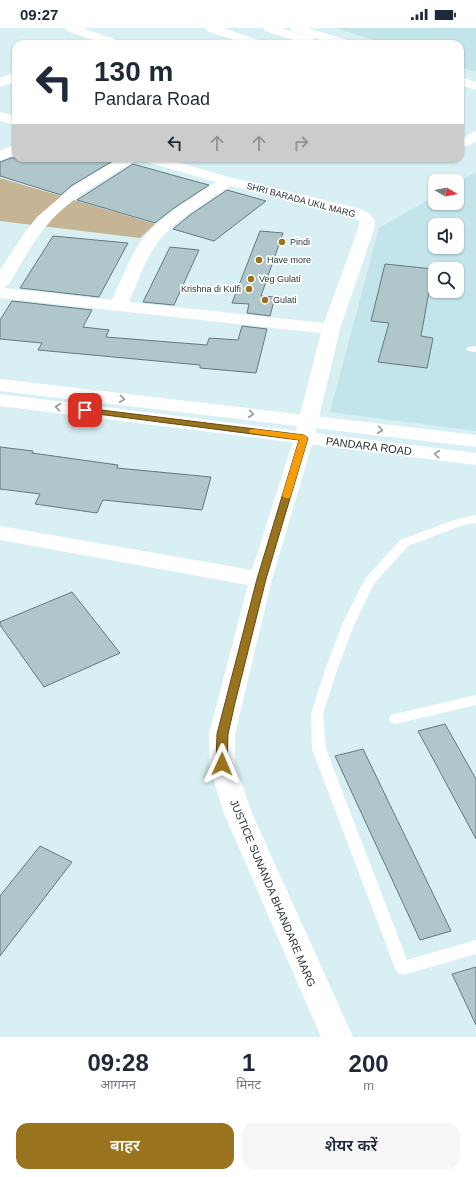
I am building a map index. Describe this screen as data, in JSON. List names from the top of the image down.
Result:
{
  "streets": {
    "street": ["SHRI BARADA UKIL MARG", "PANDARA ROAD", "JUSTICE SUNANDA BHANDARE MARG"]
  },
  "crossings": [
    ["SHRI BARADA UKIL MARG", "PANDARA ROAD"],
    ["SHRI BARADA UKIL MARG", "JUSTICE SUNANDA BHANDARE MARG"],
    ["PANDARA ROAD", "JUSTICE SUNANDA BHANDARE MARG"]
  ],
  "places": [
    "Pindi",
    "Have more",
    "Veg Gulati",
    "Krishna di Kulfi",
    "Gulati"
  ],
  "north": "right",
  "page": {
    "status": "09:27",
    "turn": ["130 m", "Pandara Road"],
    "eta": [
      "09:28",
      "आगमन",
      "1",
      "मिनट",
      "200",
      "m"
    ],
    "buttons": ["बाहर", "शेयर करें"]
  }
}
